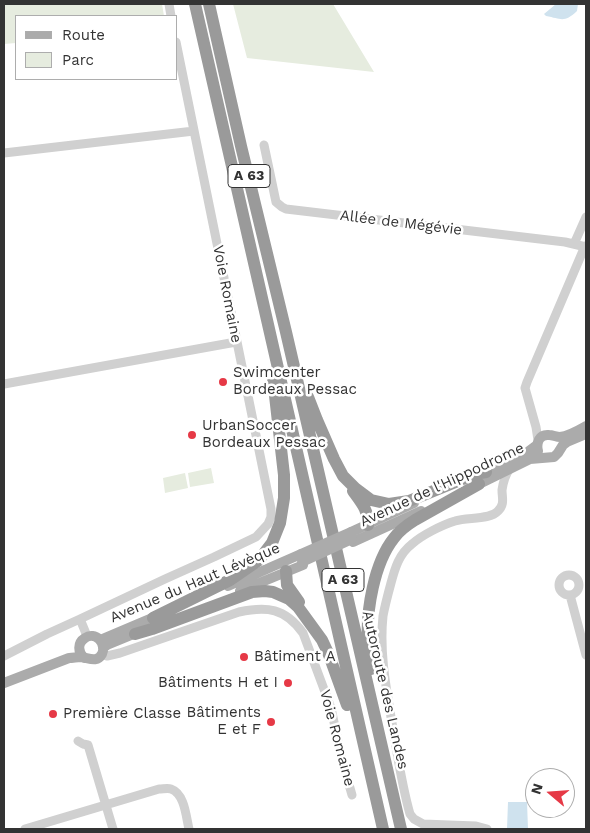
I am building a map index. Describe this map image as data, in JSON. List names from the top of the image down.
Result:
{
  "streets": {
    "highway": ["A 63", "Autoroute des Landes"],
    "main road": ["Avenue de l'Hippodrome", "Avenue du Haut Lévèque"],
    "street": ["Allée de Mégévie", "Voie Romaine"]
  },
  "crossings": [
    ["Voie Romaine", "Avenue du Haut Lévèque"]
  ],
  "places": [
    "Swimcenter Bordeaux Pessac",
    "UrbanSoccer Bordeaux Pessac",
    "Bâtiment A",
    "Bâtiments H et I",
    "Première Classe",
    "Bâtiments E et F"
  ],
  "legend": ["Route", "Parc"],
  "north": "left"
}
